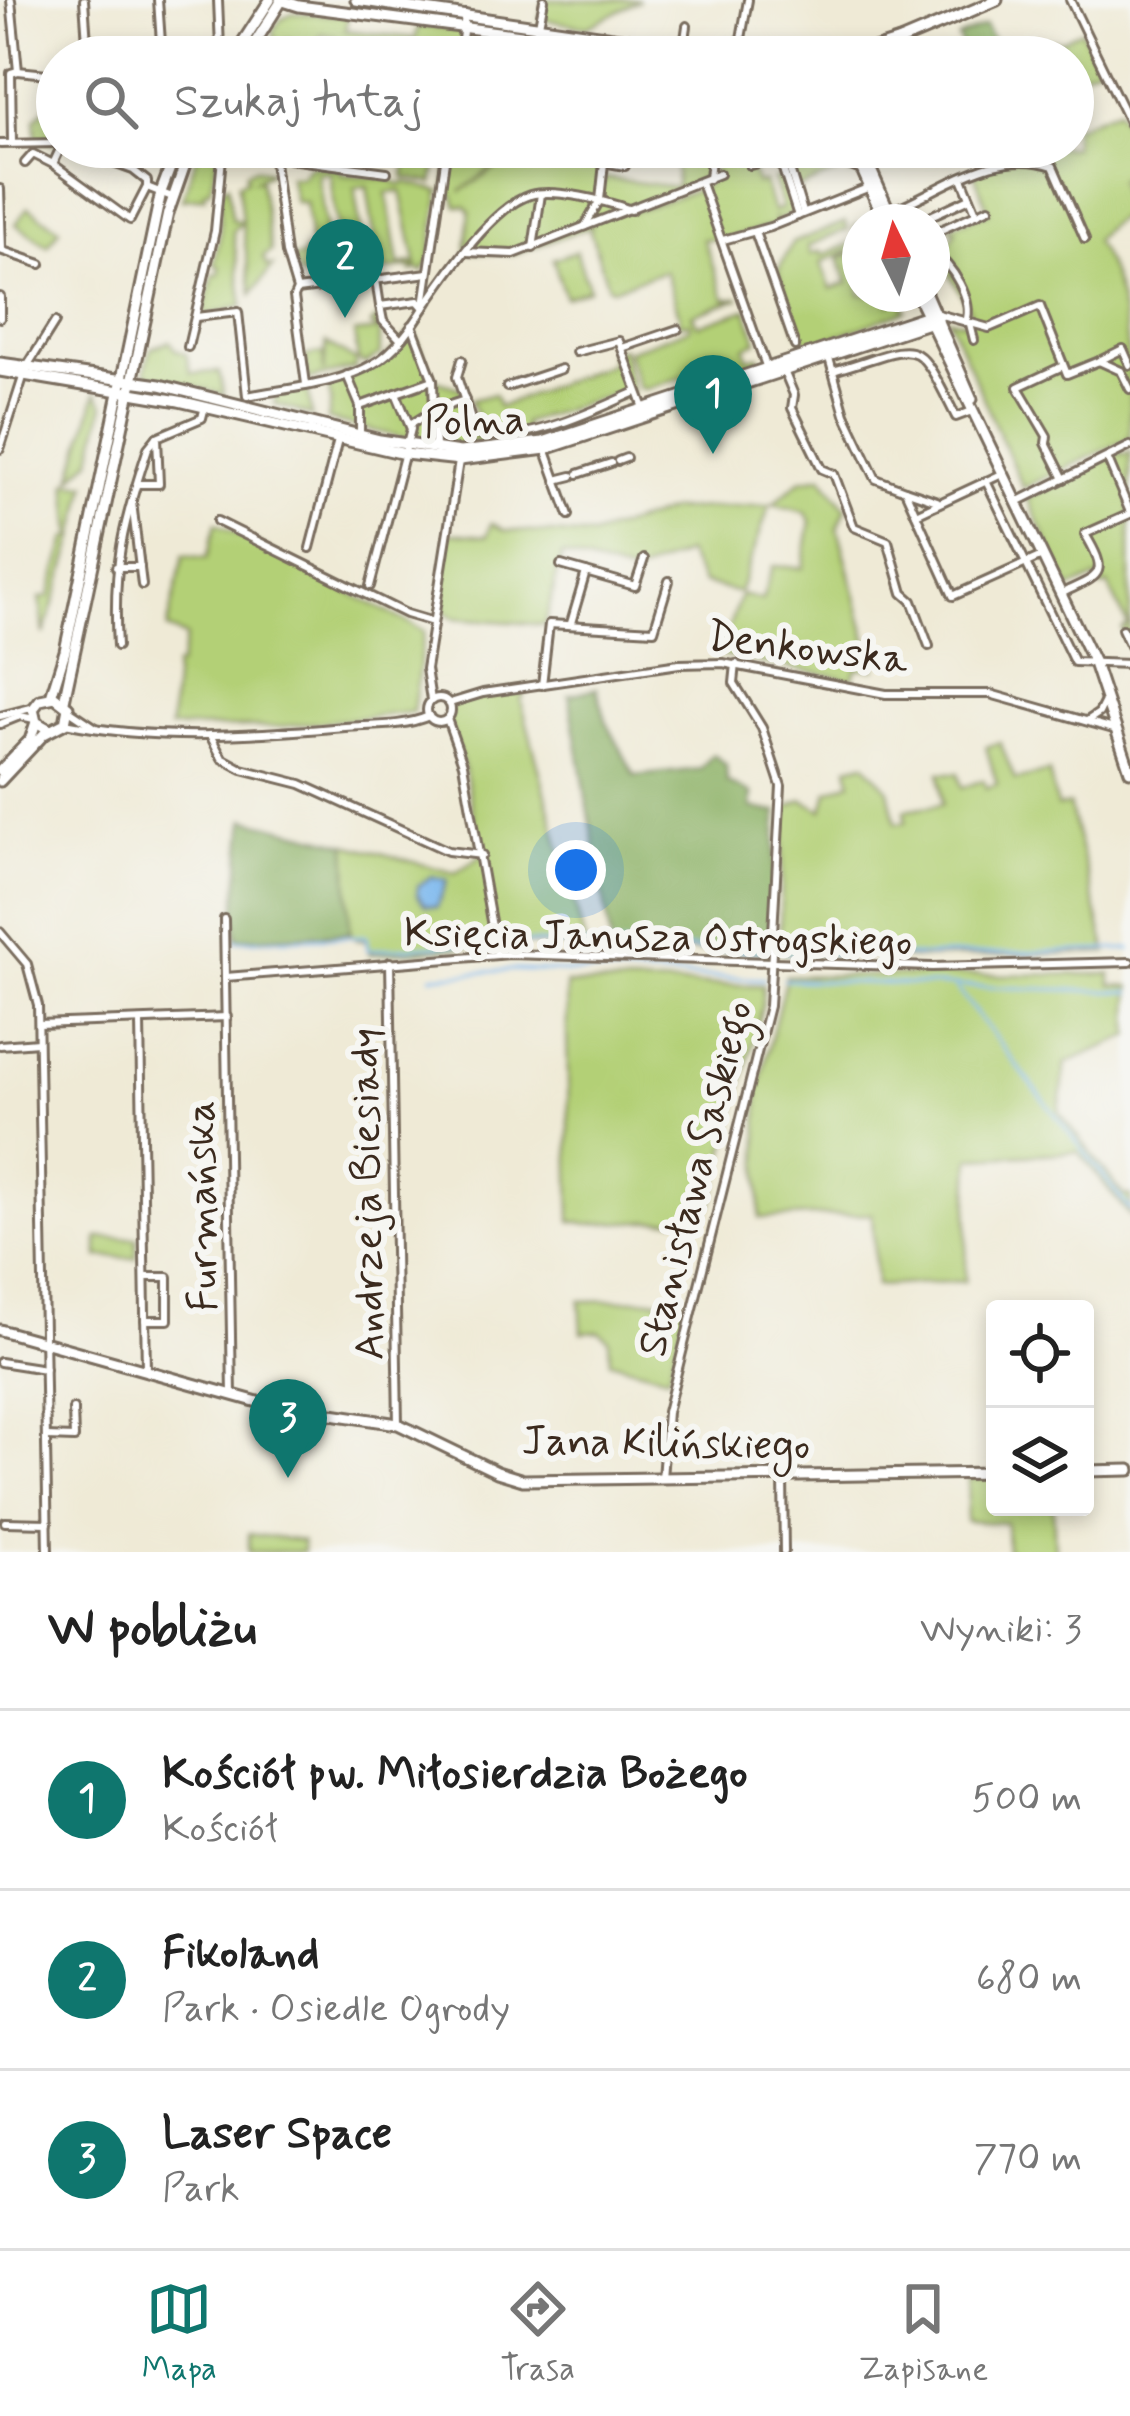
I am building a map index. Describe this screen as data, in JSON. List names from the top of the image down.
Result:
{
  "streets": {
    "street": [
      "Polna",
      "Denkowska",
      "Księcia Janusza Ostrogskiego",
      "Stanisława Saskiego",
      "Andrzeja Biesiady",
      "Furmańska",
      "Jana Kilińskiego"
    ]
  },
  "crossings": [
    ["Denkowska", "Stanisława Saskiego"],
    ["Księcia Janusza Ostrogskiego", "Stanisława Saskiego"],
    ["Księcia Janusza Ostrogskiego", "Andrzeja Biesiady"],
    ["Stanisława Saskiego", "Jana Kilińskiego"],
    ["Andrzeja Biesiady", "Jana Kilińskiego"],
    ["Furmańska", "Jana Kilińskiego"]
  ],
  "north": "top",
  "page": {
    "search": "Szukaj tutaj",
    "pins": ["2", "1", "3"],
    "heading": ["W pobliżu", "Wyniki: 3"],
    "list": [
      {
        "mark": "1",
        "name": "Kościół pw. Miłosierdzia Bożego",
        "note": "Kościół",
        "value": "500 m"
      },
      {
        "mark": "2",
        "name": "Fikoland",
        "note": "Park · Osiedle Ogrody",
        "value": "680 m"
      },
      {
        "mark": "3",
        "name": "Laser Space",
        "note": "Park",
        "value": "770 m"
      }
    ],
    "nav": ["Mapa", "Trasa", "Zapisane"]
  }
}
